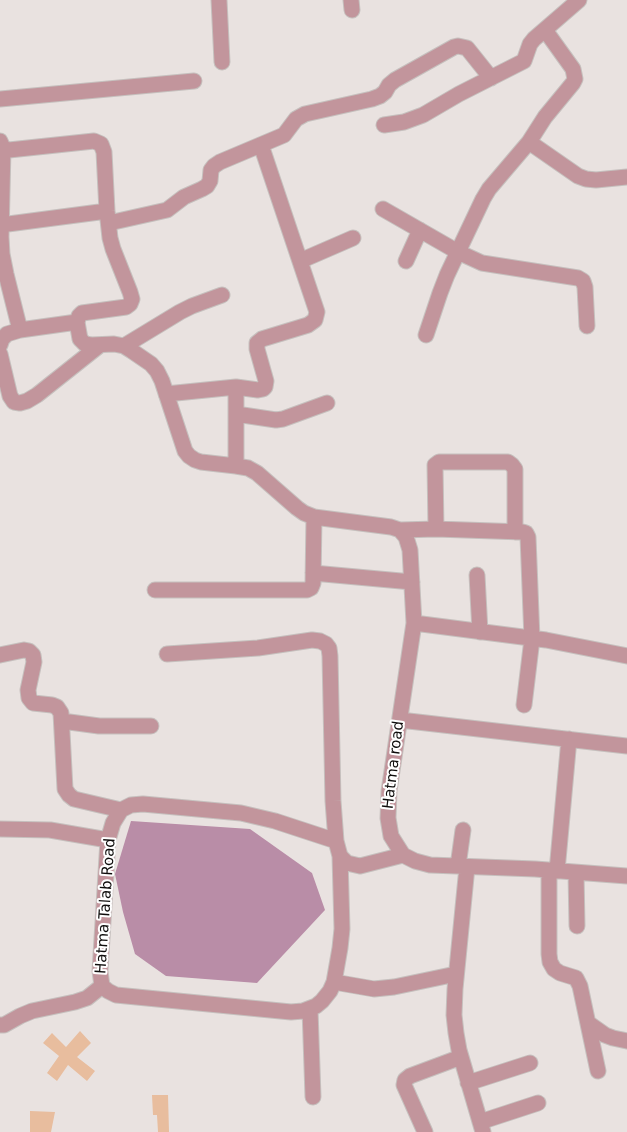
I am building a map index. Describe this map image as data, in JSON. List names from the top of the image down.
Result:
{
  "streets": {
    "street": ["Hatma road", "Hatma Talab Road"]
  }
}
